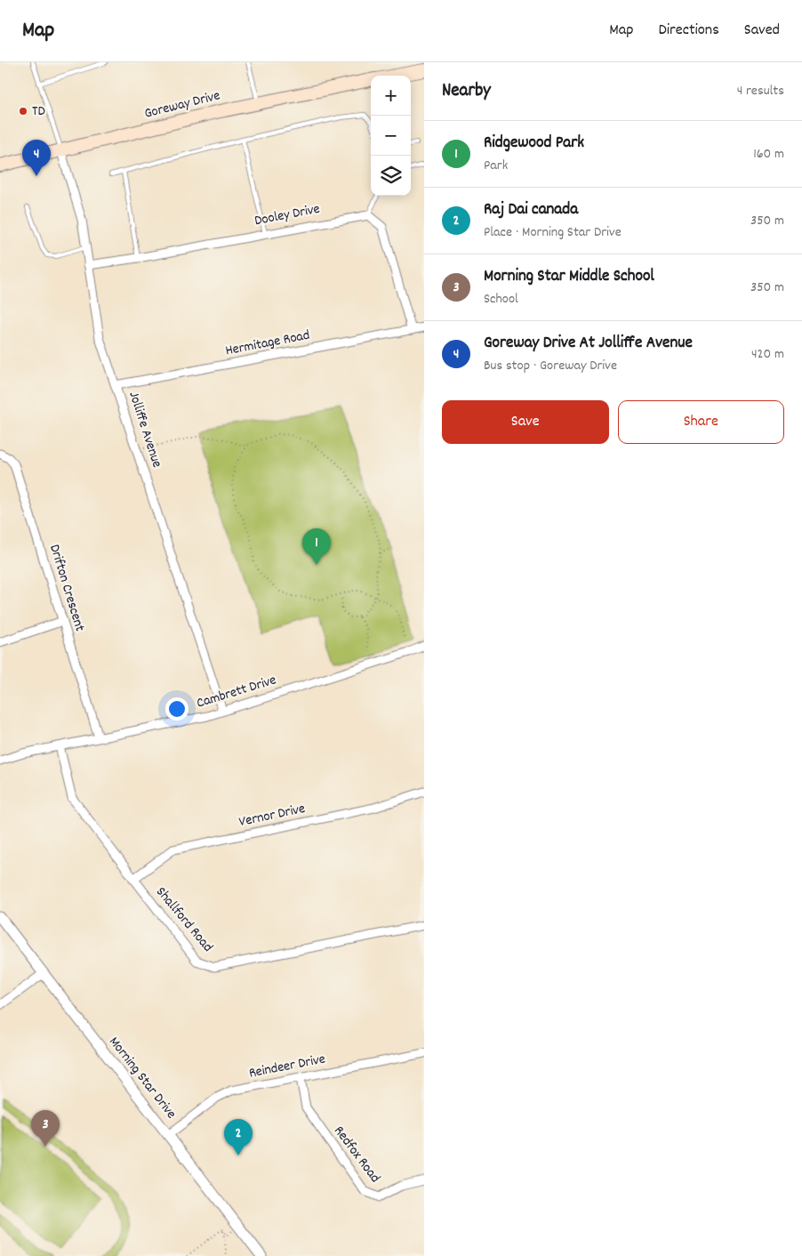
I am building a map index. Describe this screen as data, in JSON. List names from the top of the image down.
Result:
{
  "streets": {
    "main road": ["Goreway Drive"],
    "street": [
      "Dooley Drive",
      "Hermitage Road",
      "Jolliffe Avenue",
      "Drifton Crescent",
      "Cambrett Drive",
      "Vernor Drive",
      "Shallford Road",
      "Reindeer Drive",
      "Morning Star Drive",
      "Redfox Road"
    ]
  },
  "crossings": [
    ["Goreway Drive", "Jolliffe Avenue"],
    ["Dooley Drive", "Jolliffe Avenue"],
    ["Hermitage Road", "Jolliffe Avenue"],
    ["Jolliffe Avenue", "Cambrett Drive"],
    ["Drifton Crescent", "Cambrett Drive"],
    ["Cambrett Drive", "Shallford Road"],
    ["Vernor Drive", "Shallford Road"],
    ["Reindeer Drive", "Morning Star Drive"],
    ["Reindeer Drive", "Redfox Road"]
  ],
  "places": ["TD"],
  "page": {
    "header": "Map",
    "nav": ["Map", "Directions", "Saved"],
    "heading": ["Nearby", "4 results"],
    "map_buttons": ["+", "−"],
    "list": [
      {
        "mark": "1",
        "name": "Ridgewood Park",
        "note": "Park",
        "value": "160 m"
      },
      {
        "mark": "2",
        "name": "Raj Dai canada",
        "note": "Place · Morning Star Drive",
        "value": "350 m"
      },
      {
        "mark": "3",
        "name": "Morning Star Middle School",
        "note": "School",
        "value": "350 m"
      },
      {
        "mark": "4",
        "name": "Goreway Drive At Jolliffe Avenue",
        "note": "Bus stop · Goreway Drive",
        "value": "420 m"
      }
    ],
    "pins": [
      "4",
      "1",
      "3",
      "2"
    ],
    "buttons": ["Save", "Share"]
  }
}
